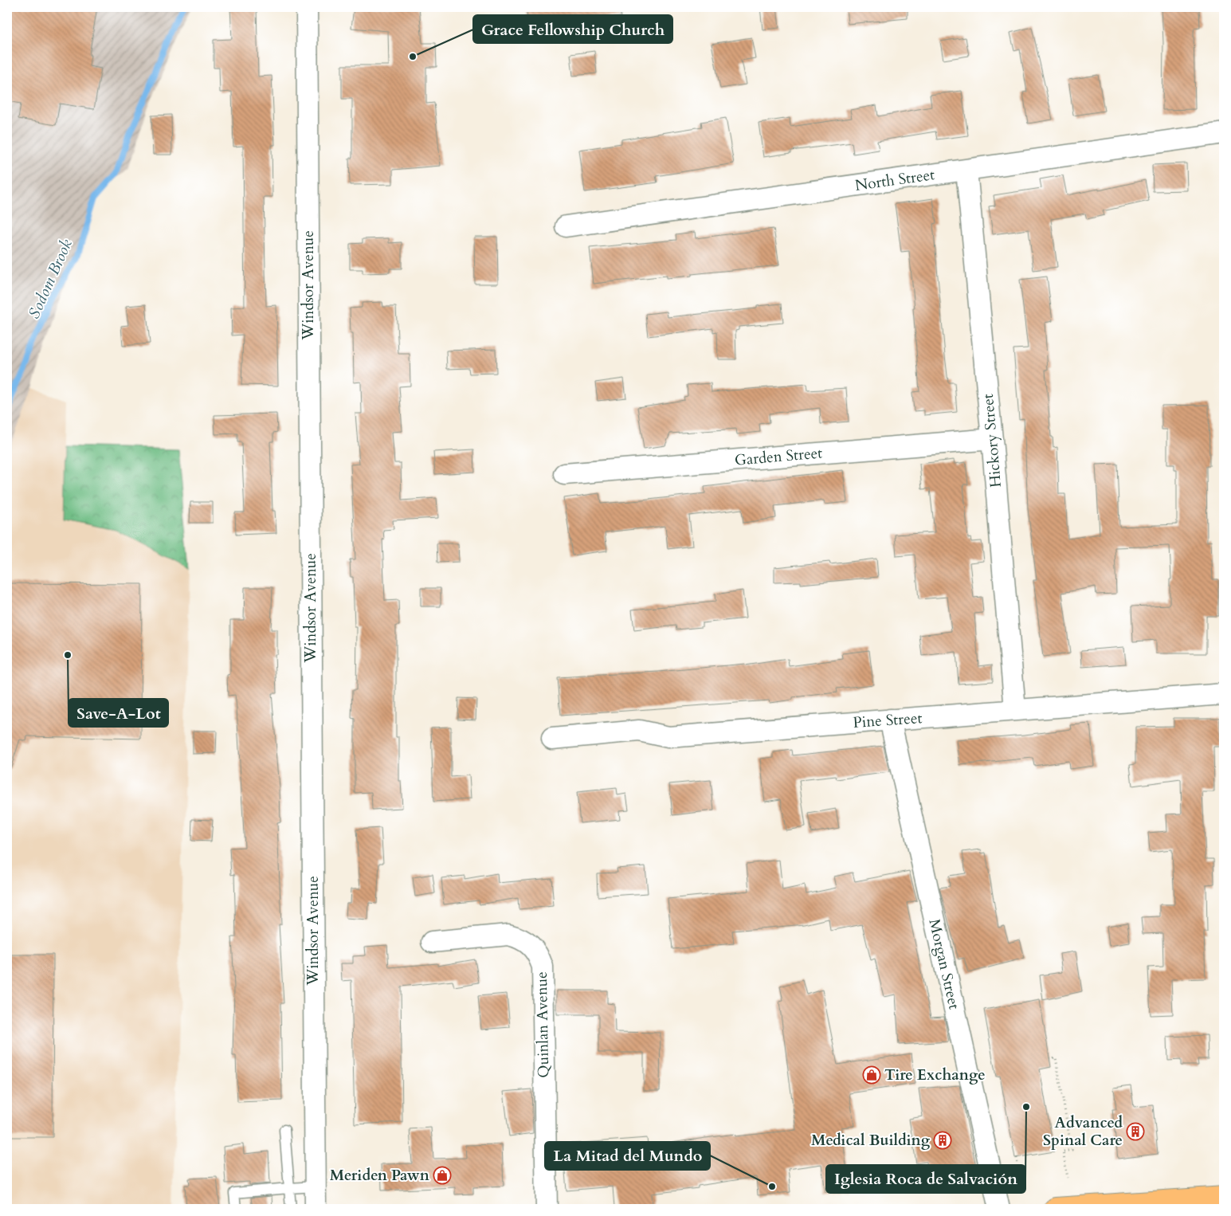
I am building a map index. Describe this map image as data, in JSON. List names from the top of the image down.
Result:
{
  "streets": {
    "street": [
      "North Street",
      "Windsor Avenue",
      "Hickory Street",
      "Garden Street",
      "Pine Street",
      "Morgan Street",
      "Quinlan Avenue"
    ]
  },
  "crossings": [
    ["North Street", "Hickory Street"],
    ["Hickory Street", "Garden Street"],
    ["Hickory Street", "Pine Street"],
    ["Pine Street", "Morgan Street"]
  ],
  "water": ["Sodom Brook"],
  "places": {
    "other": [
      "Grace Fellowship Church",
      "Save-A-Lot",
      "Iglesia Roca de Salvación",
      "La Mitad del Mundo"
    ],
    "shop": ["Tire Exchange", "Meriden Pawn"],
    "building": ["Advanced Spinal Care", "Medical Building"]
  }
}
